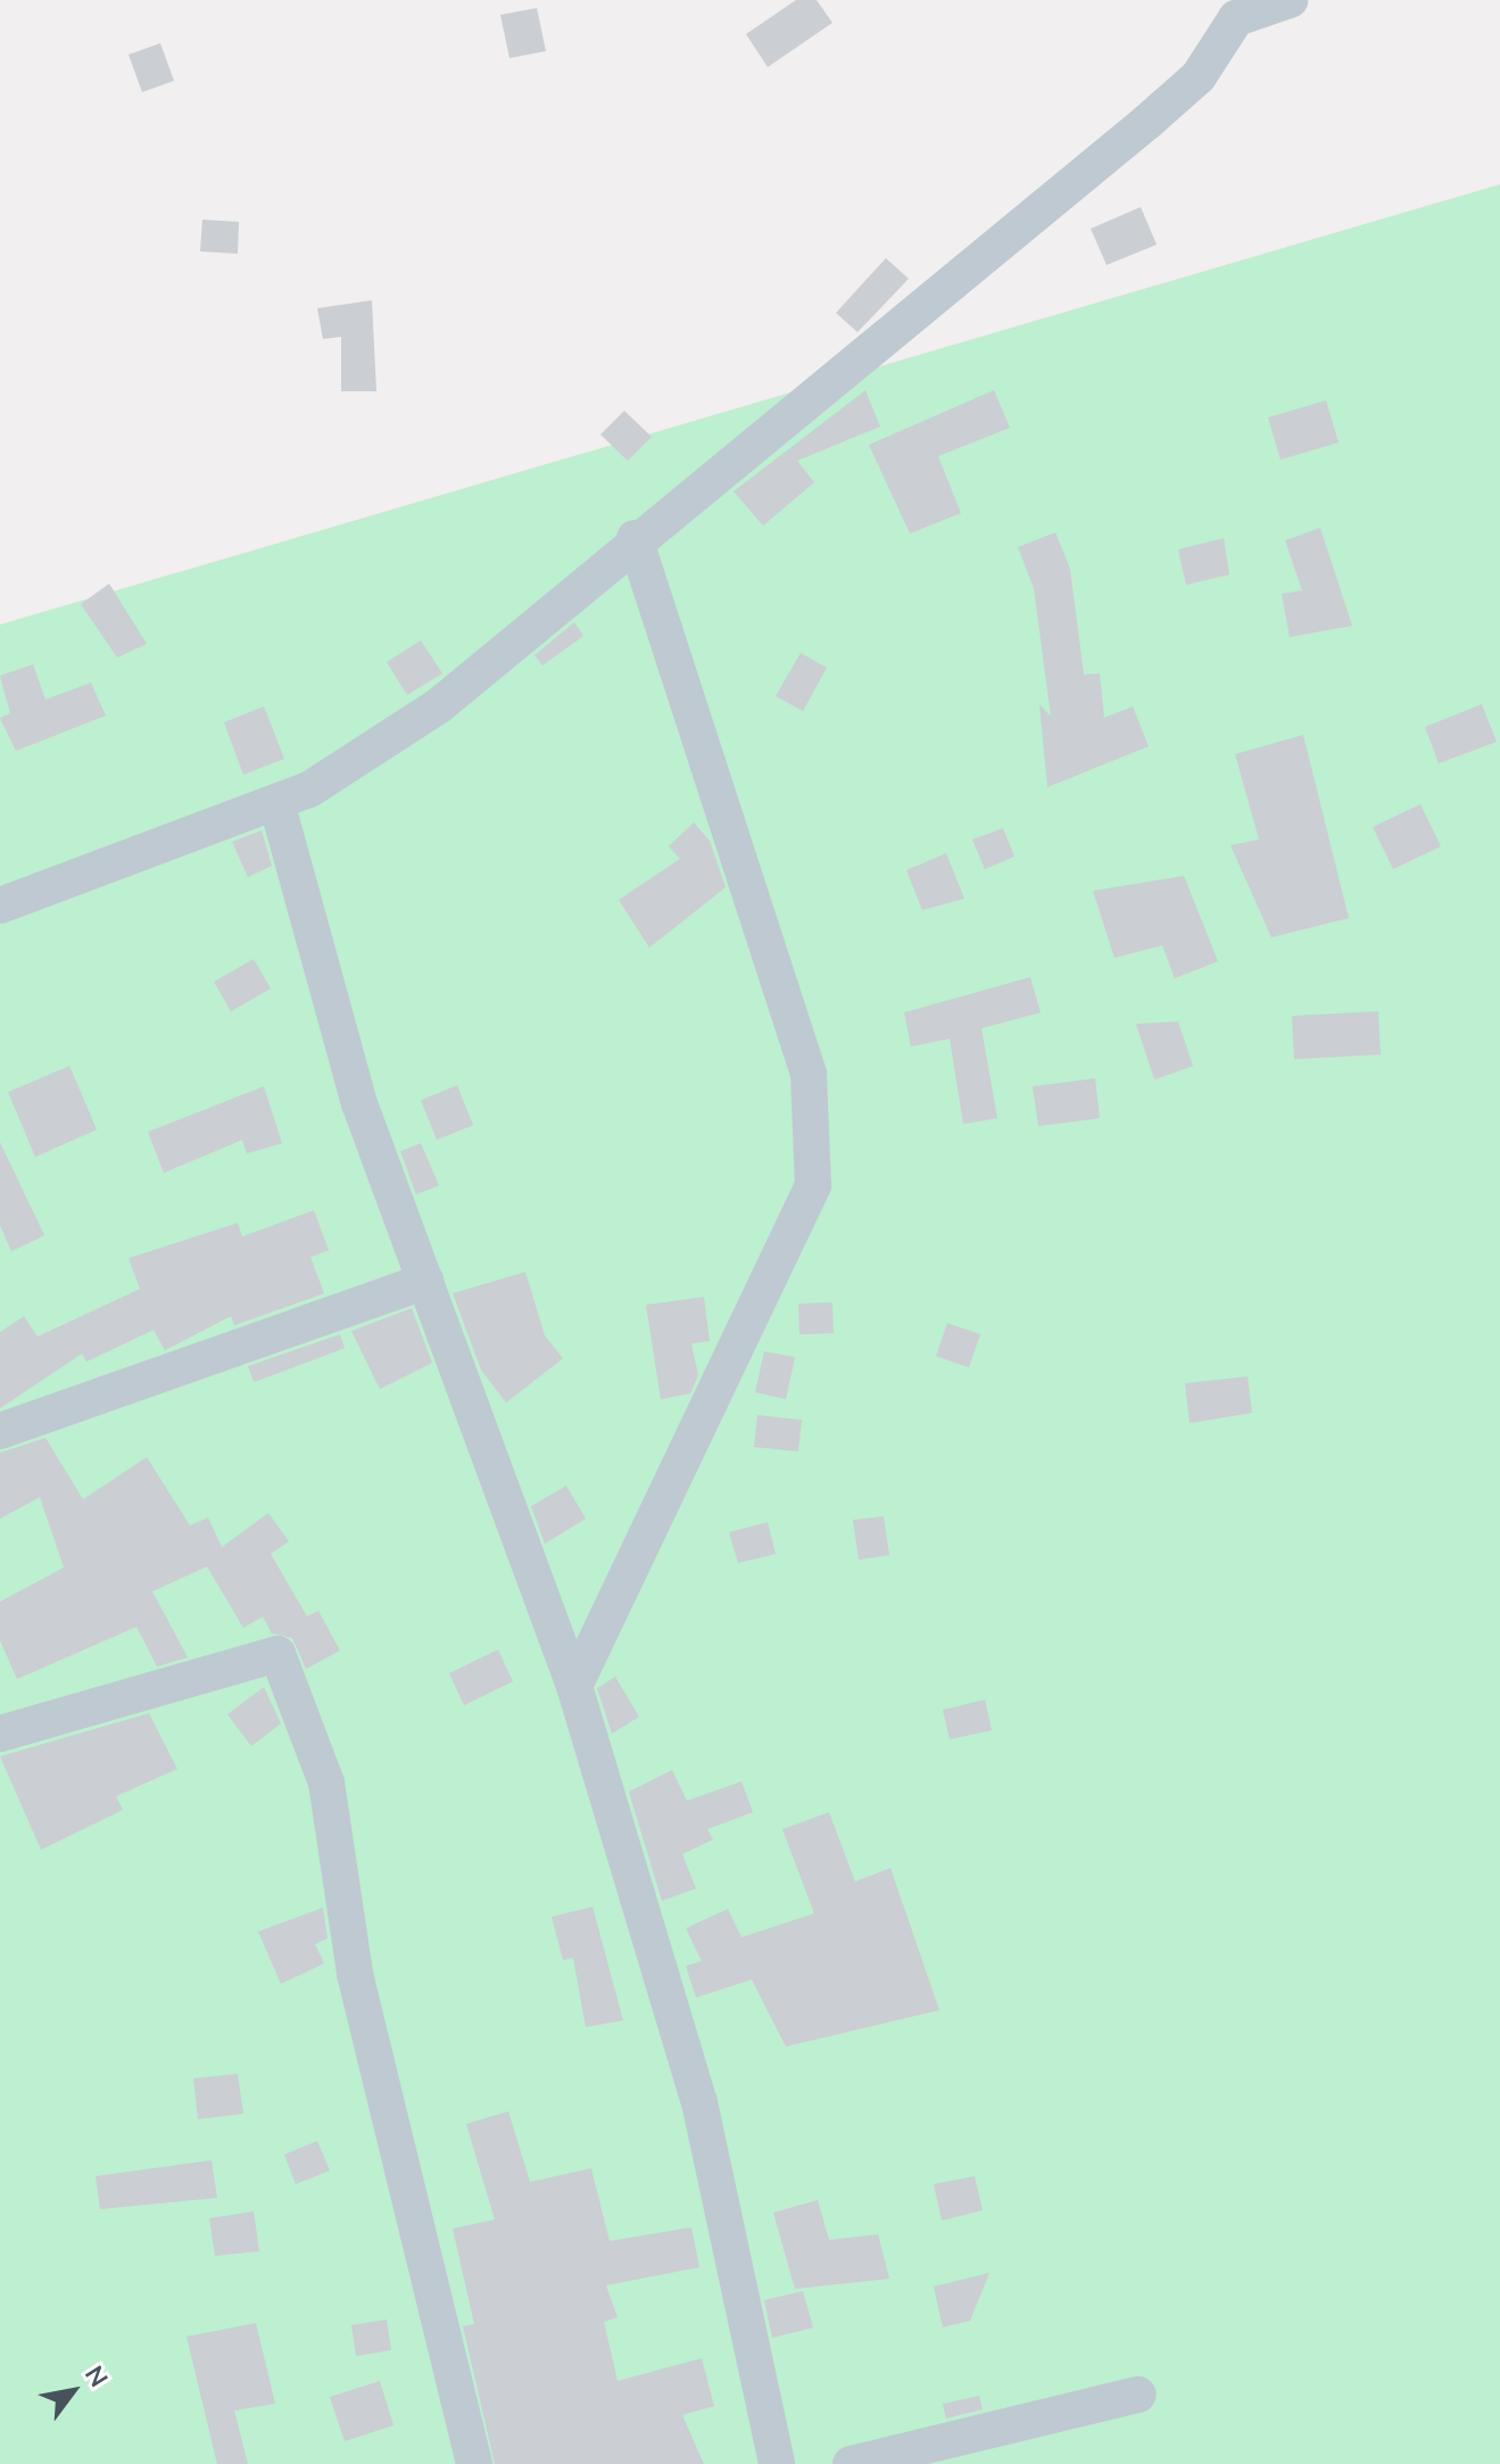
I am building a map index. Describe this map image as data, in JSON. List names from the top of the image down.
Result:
{
  "north": "top right"
}
